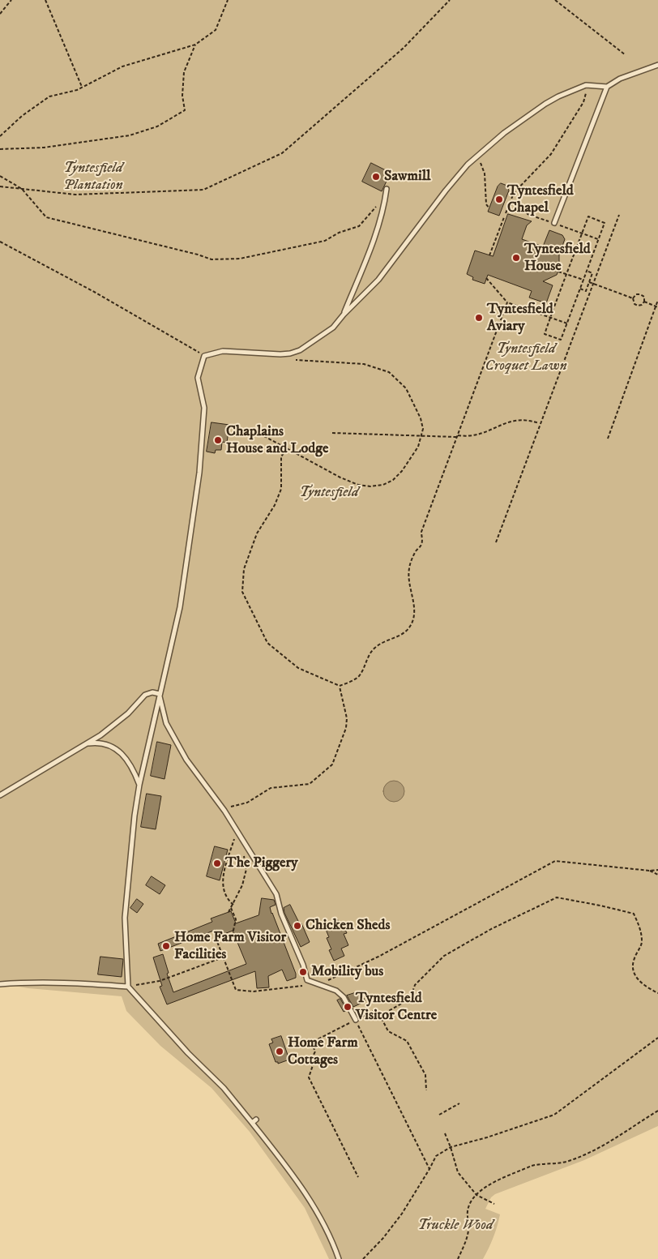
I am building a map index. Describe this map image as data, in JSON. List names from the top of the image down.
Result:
{
  "parks": [
    "Tyntesfield Plantation",
    "Tyntesfield Croquet Lawn",
    "Tyntesfield",
    "Truckle Wood"
  ],
  "places": [
    "Sawmill",
    "Tyntesfield Chapel",
    "Tyntesfield House",
    "Tyntesfield Aviary",
    "Chaplains House and Lodge",
    "The Piggery",
    "Chicken Sheds",
    "Home Farm Visitor Facilities",
    "Mobility bus",
    "Tyntesfield Visitor Centre",
    "Home Farm Cottages"
  ]
}
